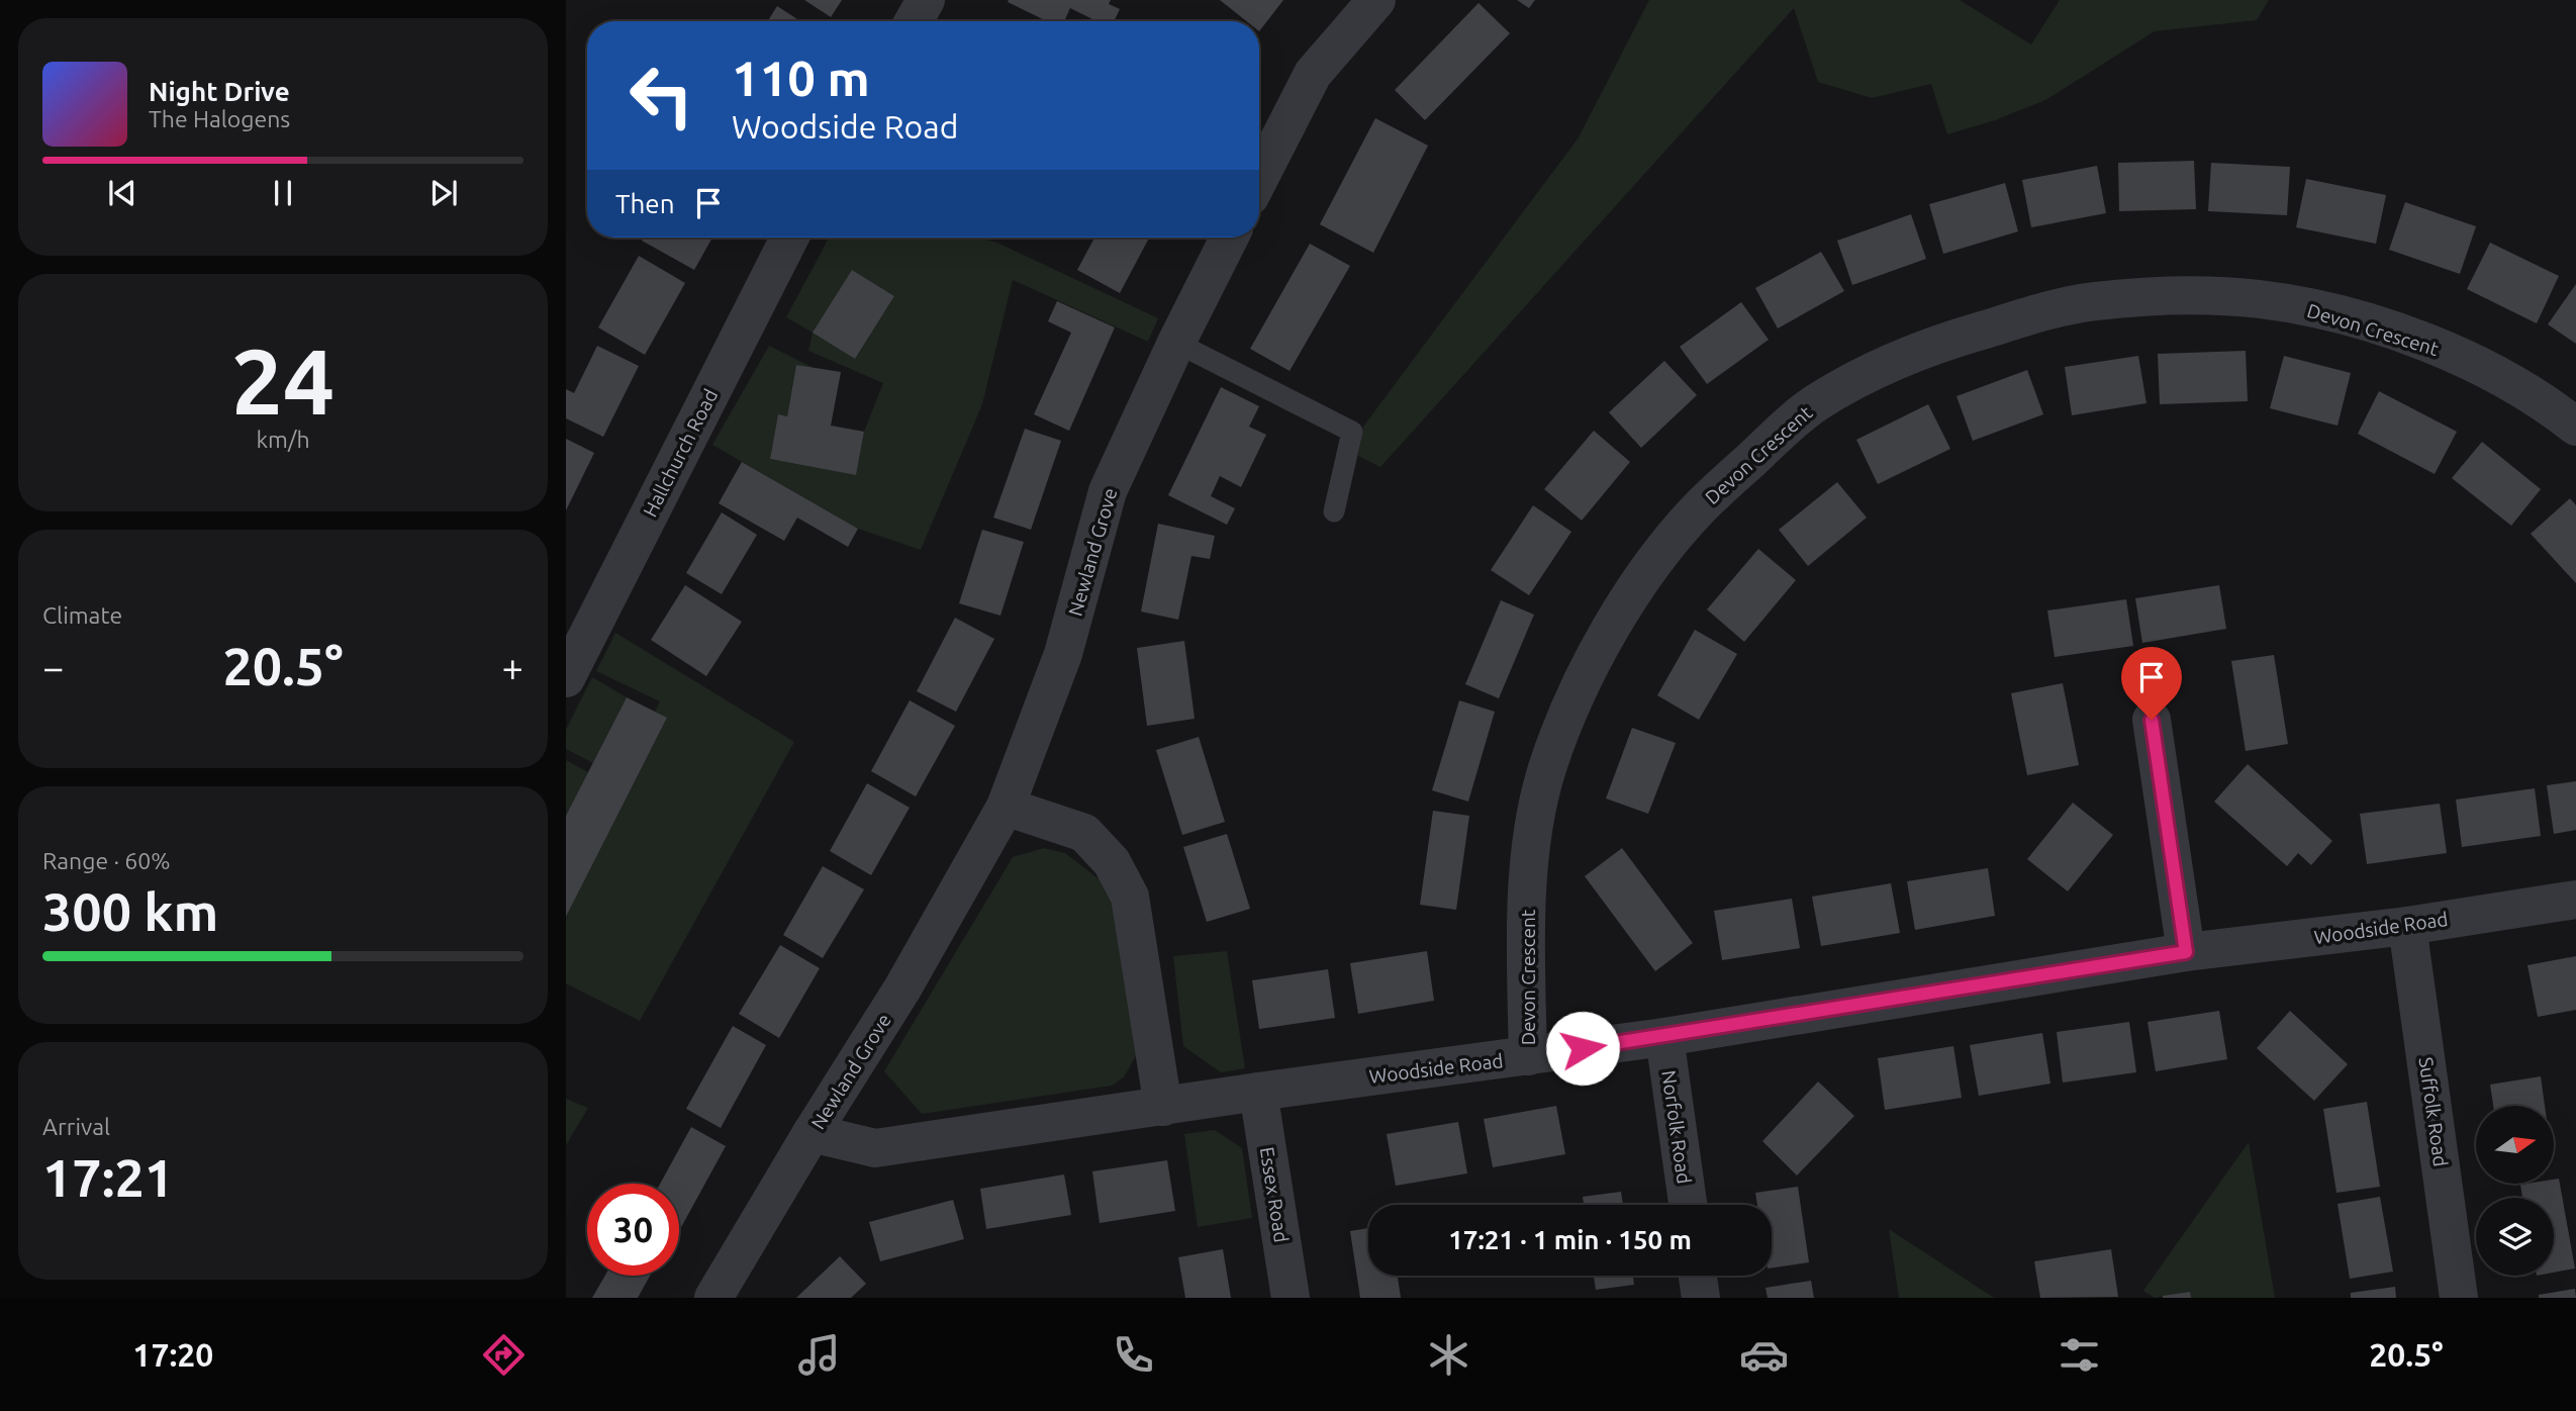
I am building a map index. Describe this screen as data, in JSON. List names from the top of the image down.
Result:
{
  "streets": {
    "street": [
      "Devon Crescent",
      "Hallchurch Road",
      "Newland Grove",
      "Woodside Road",
      "Suffolk Road",
      "Norfolk Road",
      "Essex Road"
    ]
  },
  "crossings": [
    ["Devon Crescent", "Woodside Road"],
    ["Newland Grove", "Woodside Road"],
    ["Woodside Road", "Suffolk Road"],
    ["Woodside Road", "Norfolk Road"],
    ["Woodside Road", "Essex Road"]
  ],
  "north": "right",
  "page": {
    "turn": ["110 m", "Woodside Road"],
    "song": ["Night Drive", "The Halogens"],
    "then": "Then",
    "tile": [
      ["24", "km/h"],
      "Climate",
      ["Range · 60%", "300 km"],
      ["Arrival", "17:21"]
    ],
    "heat": ["−", "20.5°", "+"],
    "limit": "30",
    "trip": "17:21 · 1 min · 150 m",
    "tabs": ["17:20", "20.5°"]
  }
}
